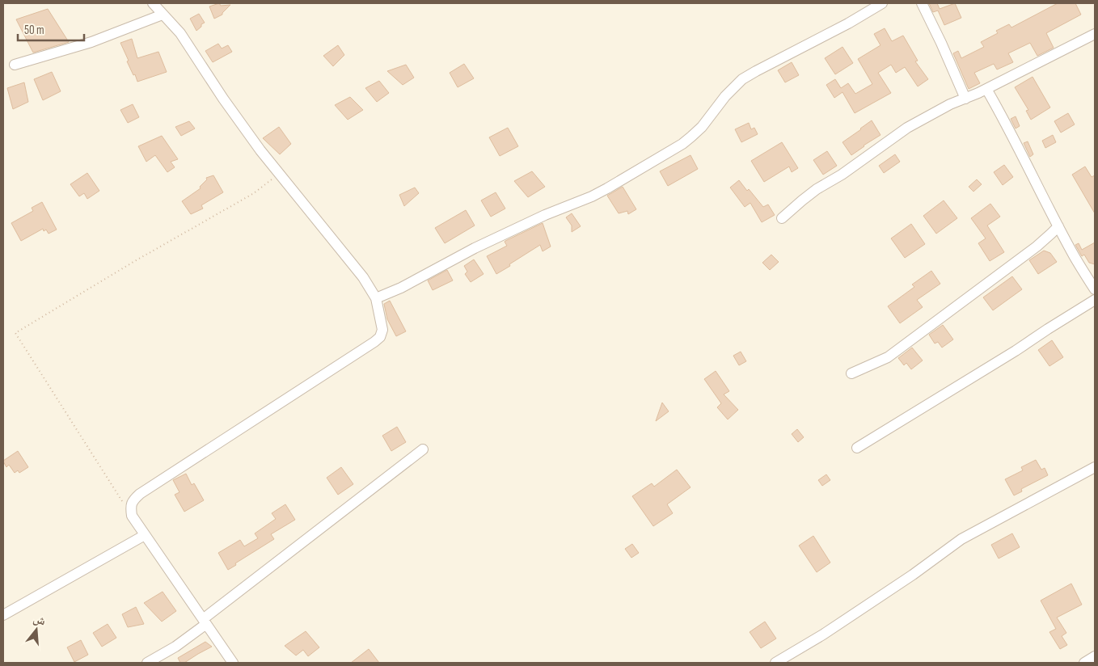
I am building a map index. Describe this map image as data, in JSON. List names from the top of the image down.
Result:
{
  "scale_bar": "50 m",
  "north": "top"
}
